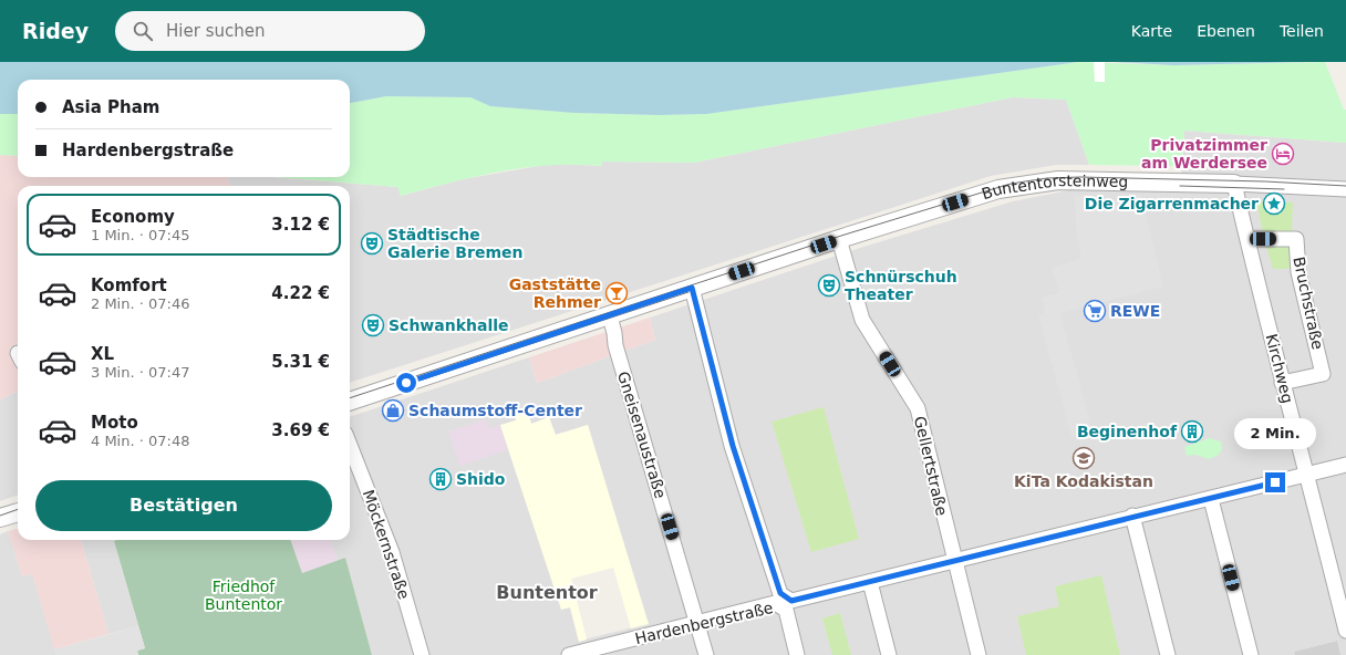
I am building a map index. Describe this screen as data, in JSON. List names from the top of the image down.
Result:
{
  "streets": {
    "street": [
      "Buntentorsteinweg",
      "Bruchstraße",
      "Kirchweg",
      "Gneisenaustraße",
      "Gellertstraße",
      "Möckernstraße",
      "Hardenbergstraße"
    ]
  },
  "crossings": [
    ["Buntentorsteinweg", "Kirchweg"],
    ["Buntentorsteinweg", "Gneisenaustraße"],
    ["Buntentorsteinweg", "Gellertstraße"],
    ["Bruchstraße", "Kirchweg"],
    ["Kirchweg", "Hardenbergstraße"],
    ["Gneisenaustraße", "Hardenbergstraße"],
    ["Gellertstraße", "Hardenbergstraße"]
  ],
  "districts": ["Buntentor"],
  "parks": ["Friedhof Buntentor"],
  "places": {
    "hotel": ["Privatzimmer am Werdersee"],
    "place": ["Die Zigarrenmacher"],
    "theatre": ["Städtische Galerie Bremen", "Schnürschuh Theater", "Schwankhalle"],
    "bar": ["Gaststätte Rehmer"],
    "supermarket": ["REWE"],
    "shop": ["Schaumstoff-Center"],
    "building": ["Beginenhof", "Shido"],
    "school or university": ["KiTa Kodakistan"]
  },
  "page": {
    "header": "Ridey",
    "search": "Hier suchen",
    "nav": ["Karte", "Ebenen", "Teilen"],
    "banner": ["Asia Pham", "Hardenbergstraße"],
    "list": [
      {
        "name": "Economy",
        "note": "1 Min. · 07:45",
        "value": "3.12 €"
      },
      {
        "name": "Komfort",
        "note": "2 Min. · 07:46",
        "value": "4.22 €"
      },
      {
        "name": "XL",
        "note": "3 Min. · 07:47",
        "value": "5.31 €"
      },
      {
        "name": "Moto",
        "note": "4 Min. · 07:48",
        "value": "3.69 €"
      }
    ],
    "bubble": "2 Min.",
    "buttons": "Bestätigen"
  }
}
